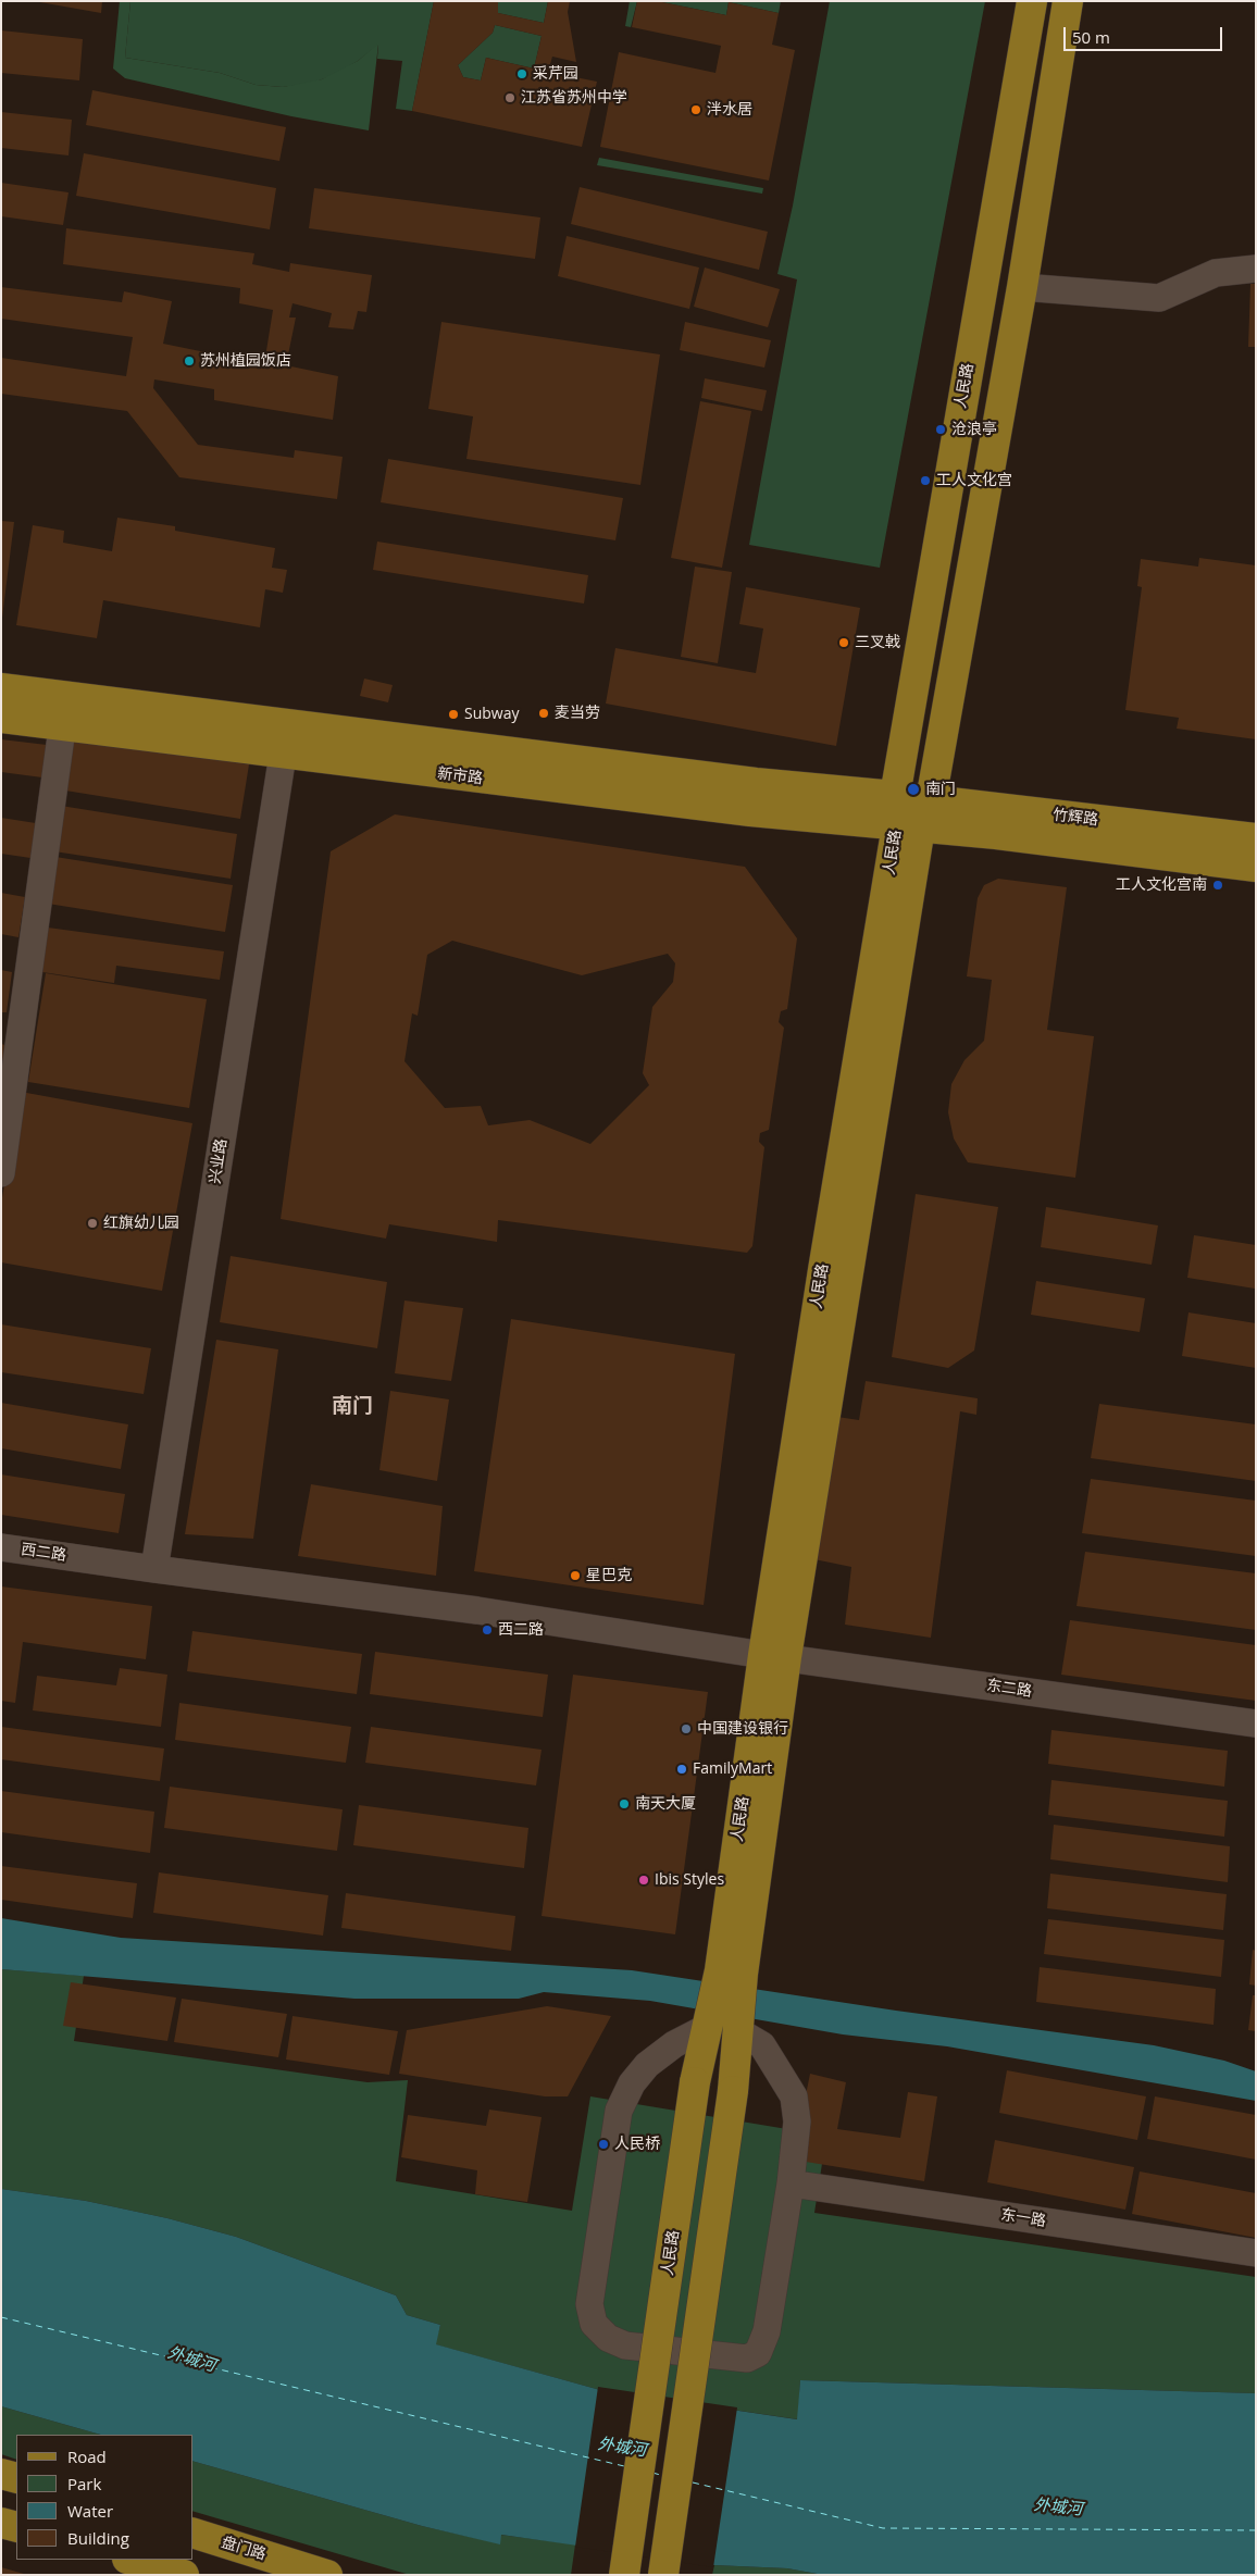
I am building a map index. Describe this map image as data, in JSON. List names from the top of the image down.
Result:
{
  "streets": {
    "main road": [
      "人民路",
      "新市路",
      "竹辉路",
      "盘门路"
    ],
    "street": [
      "兴业路",
      "西二路",
      "东二路",
      "东一路"
    ]
  },
  "crossings": [
    ["人民路", "新市路"],
    ["人民路", "竹辉路"],
    ["人民路", "西二路"],
    ["人民路", "东二路"],
    ["新市路", "竹辉路"],
    ["新市路", "兴业路"],
    ["兴业路", "西二路"],
    ["西二路", "东二路"]
  ],
  "districts": ["南门"],
  "water": ["外城河"],
  "places": [
    "采芹园",
    "江苏省苏州中学",
    "泮水居",
    "苏州植园饭店",
    "沧浪亭",
    "工人文化宫",
    "三叉戟",
    "麦当劳",
    "Subway",
    "南门",
    "工人文化宫南",
    "红旗幼儿园",
    "星巴克",
    "西二路",
    "中国建设银行",
    "FamilyMart",
    "南天大厦",
    "Ibis Styles",
    "人民桥"
  ],
  "legend": [
    "Road",
    "Park",
    "Water",
    "Building"
  ],
  "scale_bar": "50 m"
}
